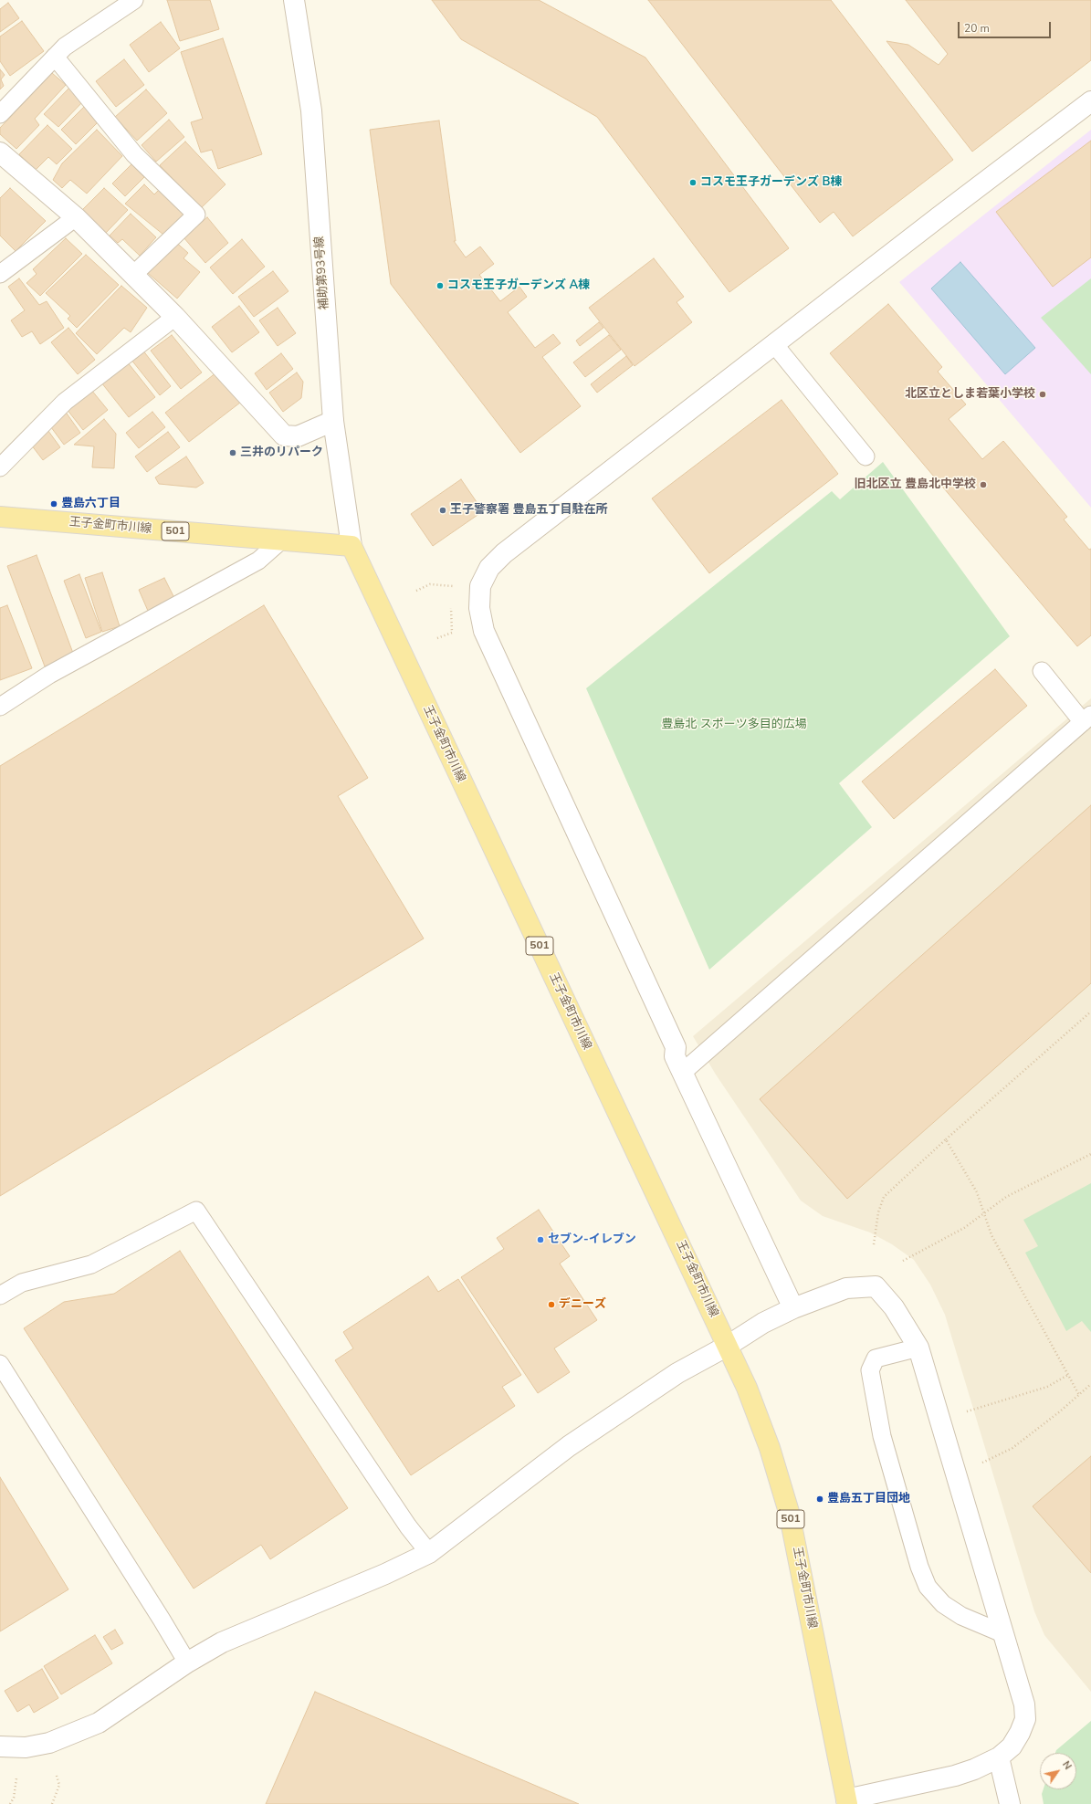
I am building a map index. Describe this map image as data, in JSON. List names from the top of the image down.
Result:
{
  "streets": {
    "main road": ["王子金町市川線", "501"],
    "street": ["補助第93号線"]
  },
  "crossings": [
    ["補助第93号線", "王子金町市川線"]
  ],
  "parks": ["豊島北 スポーツ多目的広場"],
  "places": [
    "コスモ王子ガーデンズ B棟",
    "コスモ王子ガーデンズ A棟",
    "北区立としま若葉小学校",
    "三井のリパーク",
    "旧北区立 豊島北中学校",
    "豊島六丁目",
    "王子警察署 豊島五丁目駐在所",
    "セブン-イレブン",
    "デニーズ",
    "豊島五丁目団地"
  ],
  "scale_bar": "20 m",
  "north": "top right"
}
